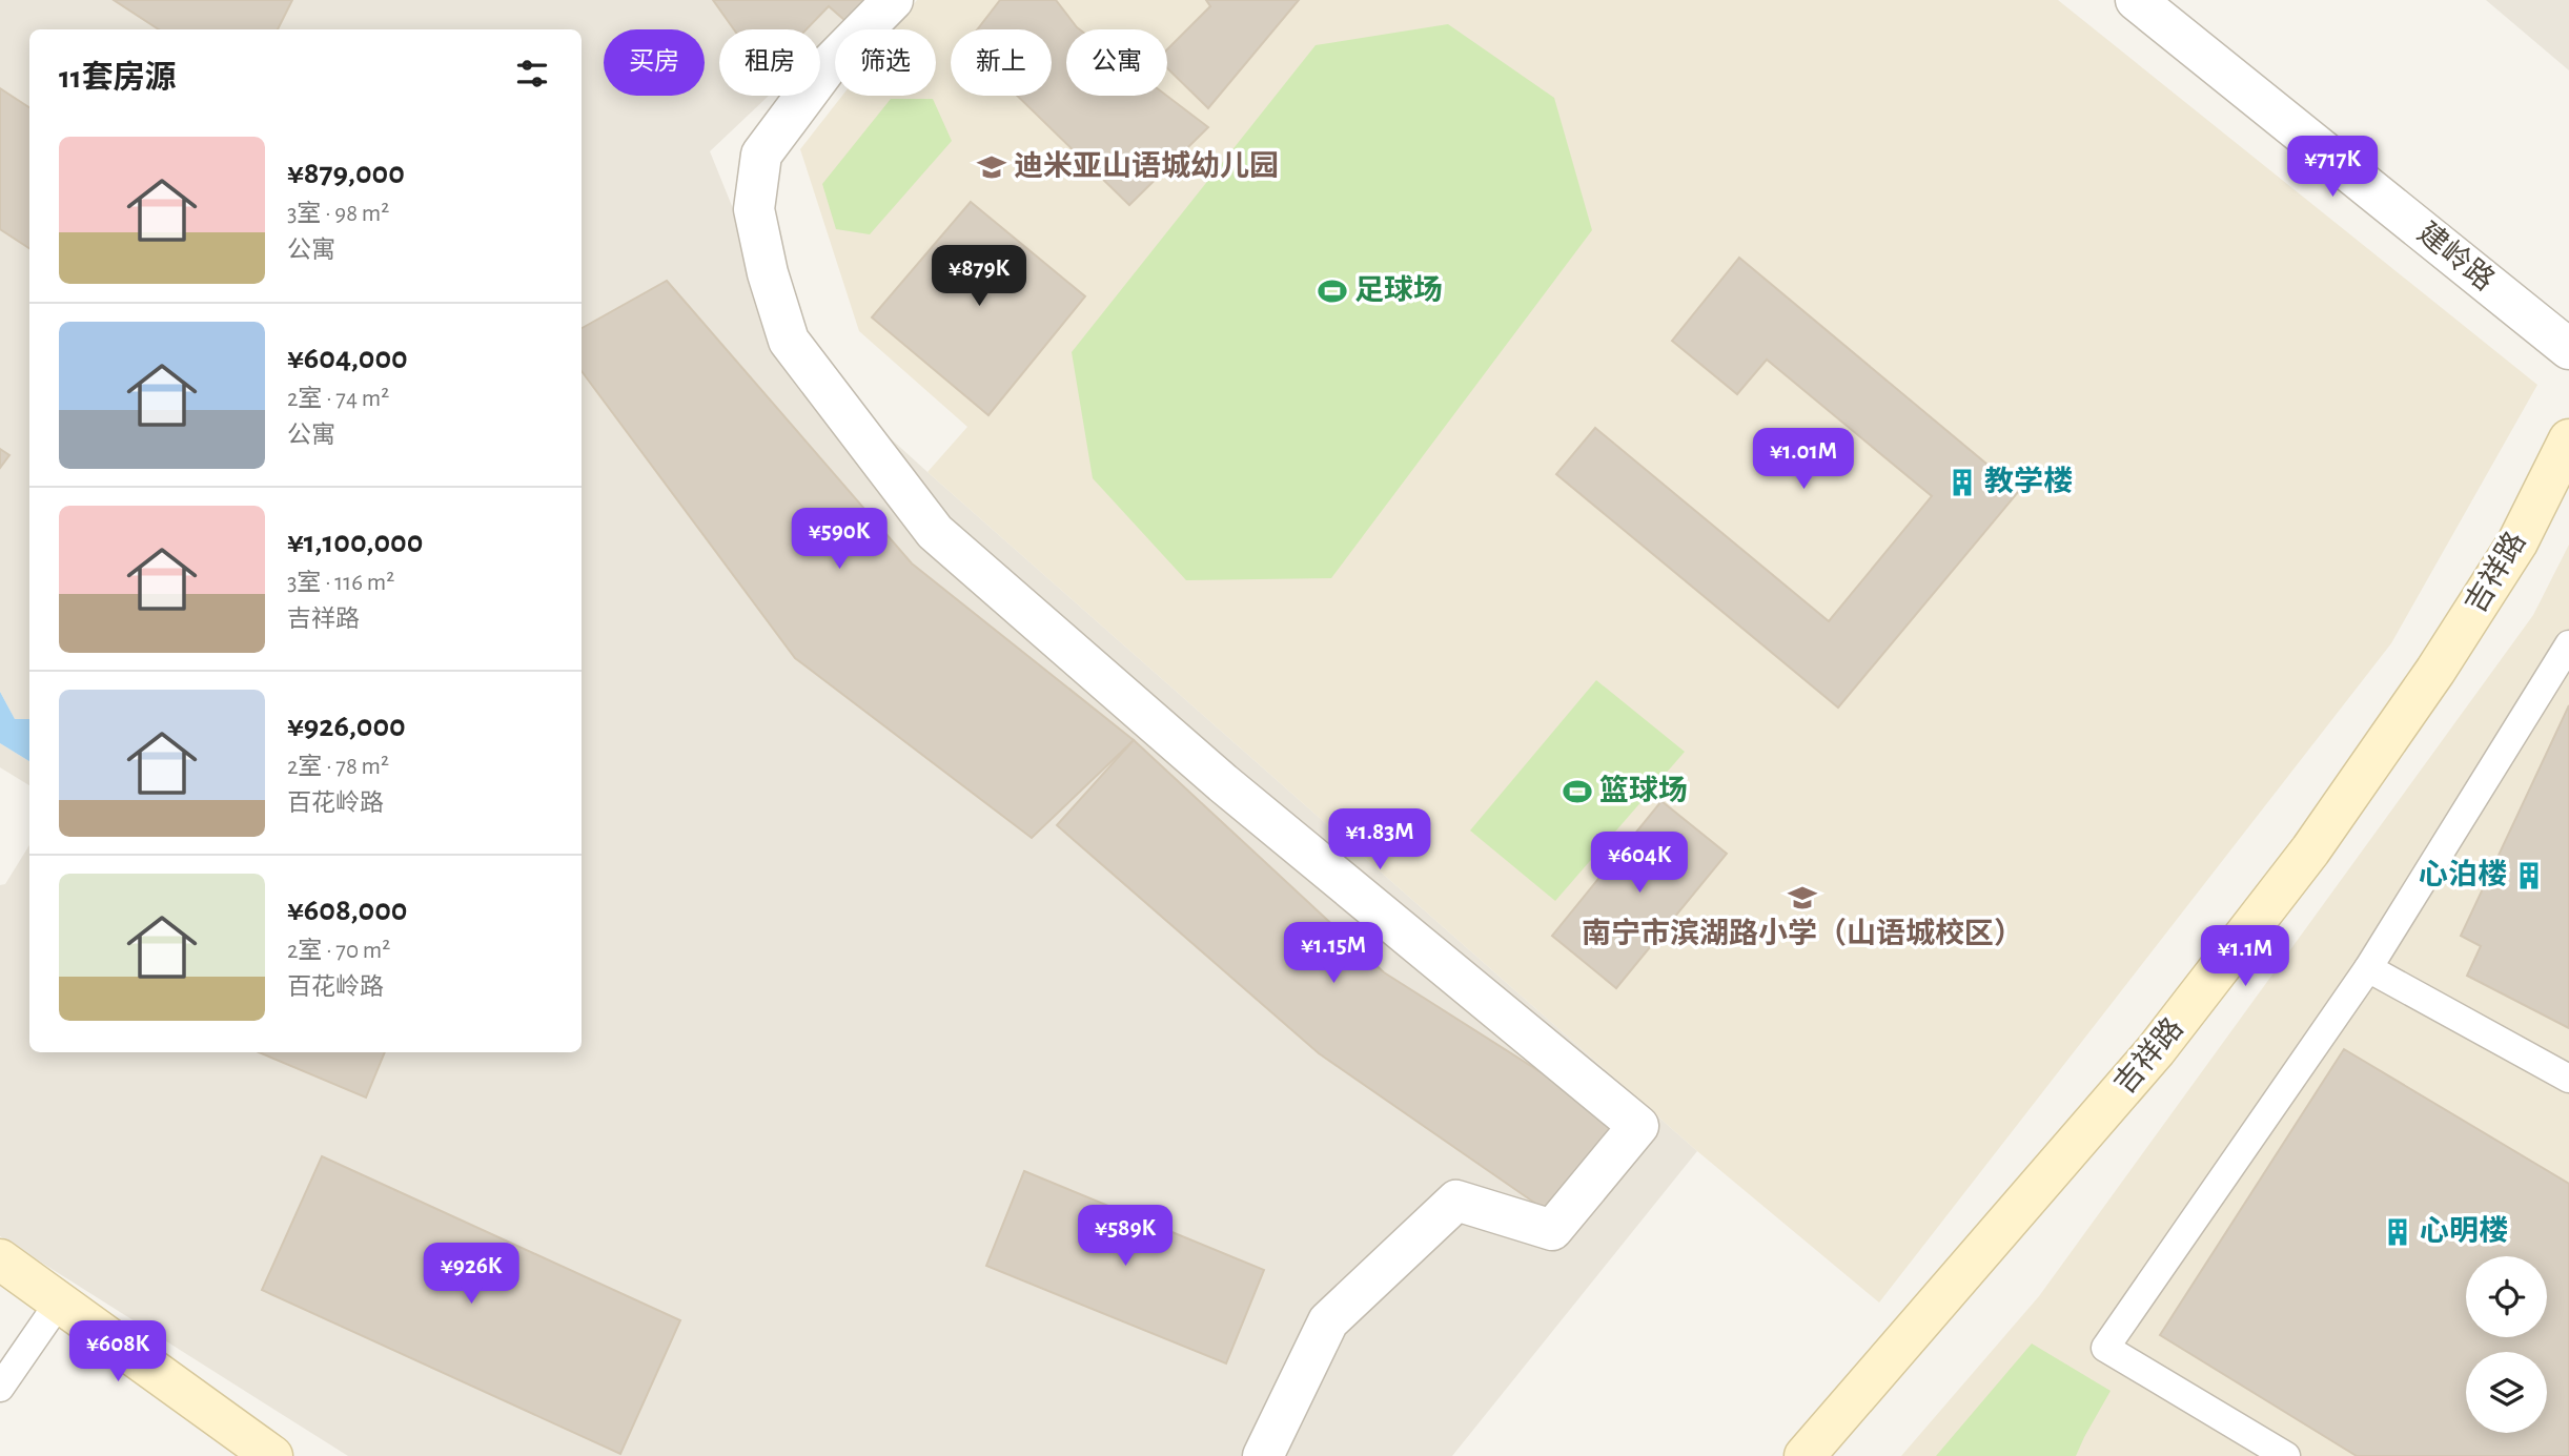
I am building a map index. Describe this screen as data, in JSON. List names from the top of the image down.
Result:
{
  "streets": {
    "street": ["建岭路", "吉祥路"]
  },
  "places": {
    "school or university": ["迪米亚山语城幼儿园", "南宁市滨湖路小学（山语城校区）"],
    "sports": ["足球场", "篮球场"],
    "building": ["教学楼", "心泊楼", "心明楼"]
  },
  "page": {
    "chip": [
      "买房",
      "租房",
      "筛选",
      "新上",
      "公寓"
    ],
    "heading": "11套房源",
    "list": [
      {
        "name": "¥879,000",
        "note": "3室 · 98 m² · 公寓"
      },
      {
        "name": "¥604,000",
        "note": "2室 · 74 m² · 公寓"
      },
      {
        "name": "¥1,100,000",
        "note": "3室 · 116 m² · 吉祥路"
      },
      {
        "name": "¥926,000",
        "note": "2室 · 78 m² · 百花岭路"
      },
      {
        "name": "¥608,000",
        "note": "2室 · 70 m² · 百花岭路"
      }
    ],
    "price": [
      "¥717K",
      "¥879K",
      "¥1.01M",
      "¥590K",
      "¥1.83M",
      "¥604K",
      "¥1.15M",
      "¥1.1M",
      "¥589K",
      "¥926K",
      "¥608K"
    ]
  }
}
